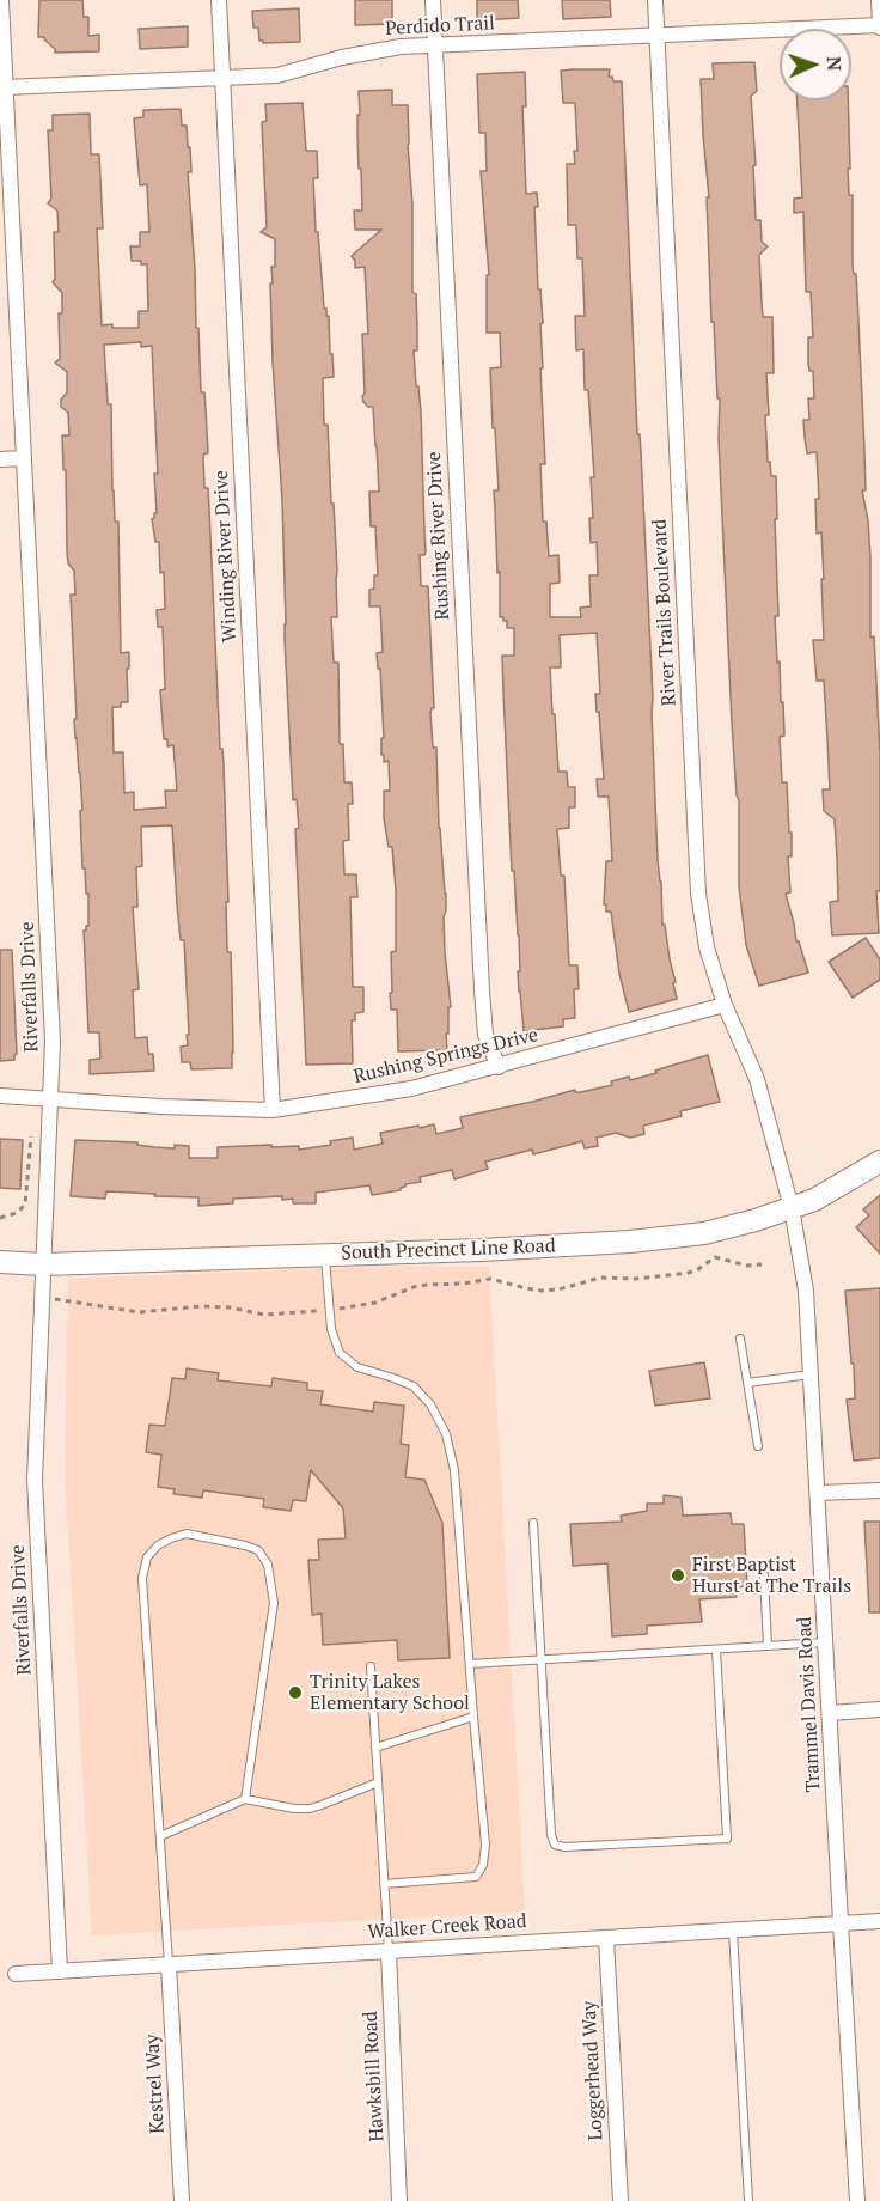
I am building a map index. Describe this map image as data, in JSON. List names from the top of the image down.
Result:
{
  "streets": {
    "main road": ["South Precinct Line Road"],
    "street": [
      "Perdido Trail",
      "Rushing River Drive",
      "Winding River Drive",
      "River Trails Boulevard",
      "Riverfalls Drive",
      "Rushing Springs Drive",
      "Trammel Davis Road",
      "Walker Creek Road",
      "Loggerhead Way",
      "Hawksbill Road",
      "Kestrel Way"
    ]
  },
  "crossings": [
    ["Perdido Trail", "Rushing River Drive"],
    ["Perdido Trail", "Winding River Drive"],
    ["Perdido Trail", "River Trails Boulevard"],
    ["Perdido Trail", "Riverfalls Drive"],
    ["Rushing River Drive", "Rushing Springs Drive"],
    ["Winding River Drive", "Rushing Springs Drive"],
    ["River Trails Boulevard", "Rushing Springs Drive"],
    ["River Trails Boulevard", "South Precinct Line Road"],
    ["River Trails Boulevard", "Trammel Davis Road"],
    ["Riverfalls Drive", "Rushing Springs Drive"],
    ["Riverfalls Drive", "South Precinct Line Road"],
    ["Riverfalls Drive", "Walker Creek Road"],
    ["South Precinct Line Road", "Trammel Davis Road"],
    ["Trammel Davis Road", "Walker Creek Road"],
    ["Walker Creek Road", "Loggerhead Way"],
    ["Walker Creek Road", "Hawksbill Road"],
    ["Walker Creek Road", "Kestrel Way"]
  ],
  "places": ["First Baptist Hurst at The Trails", "Trinity Lakes Elementary School"],
  "north": "right"
}
